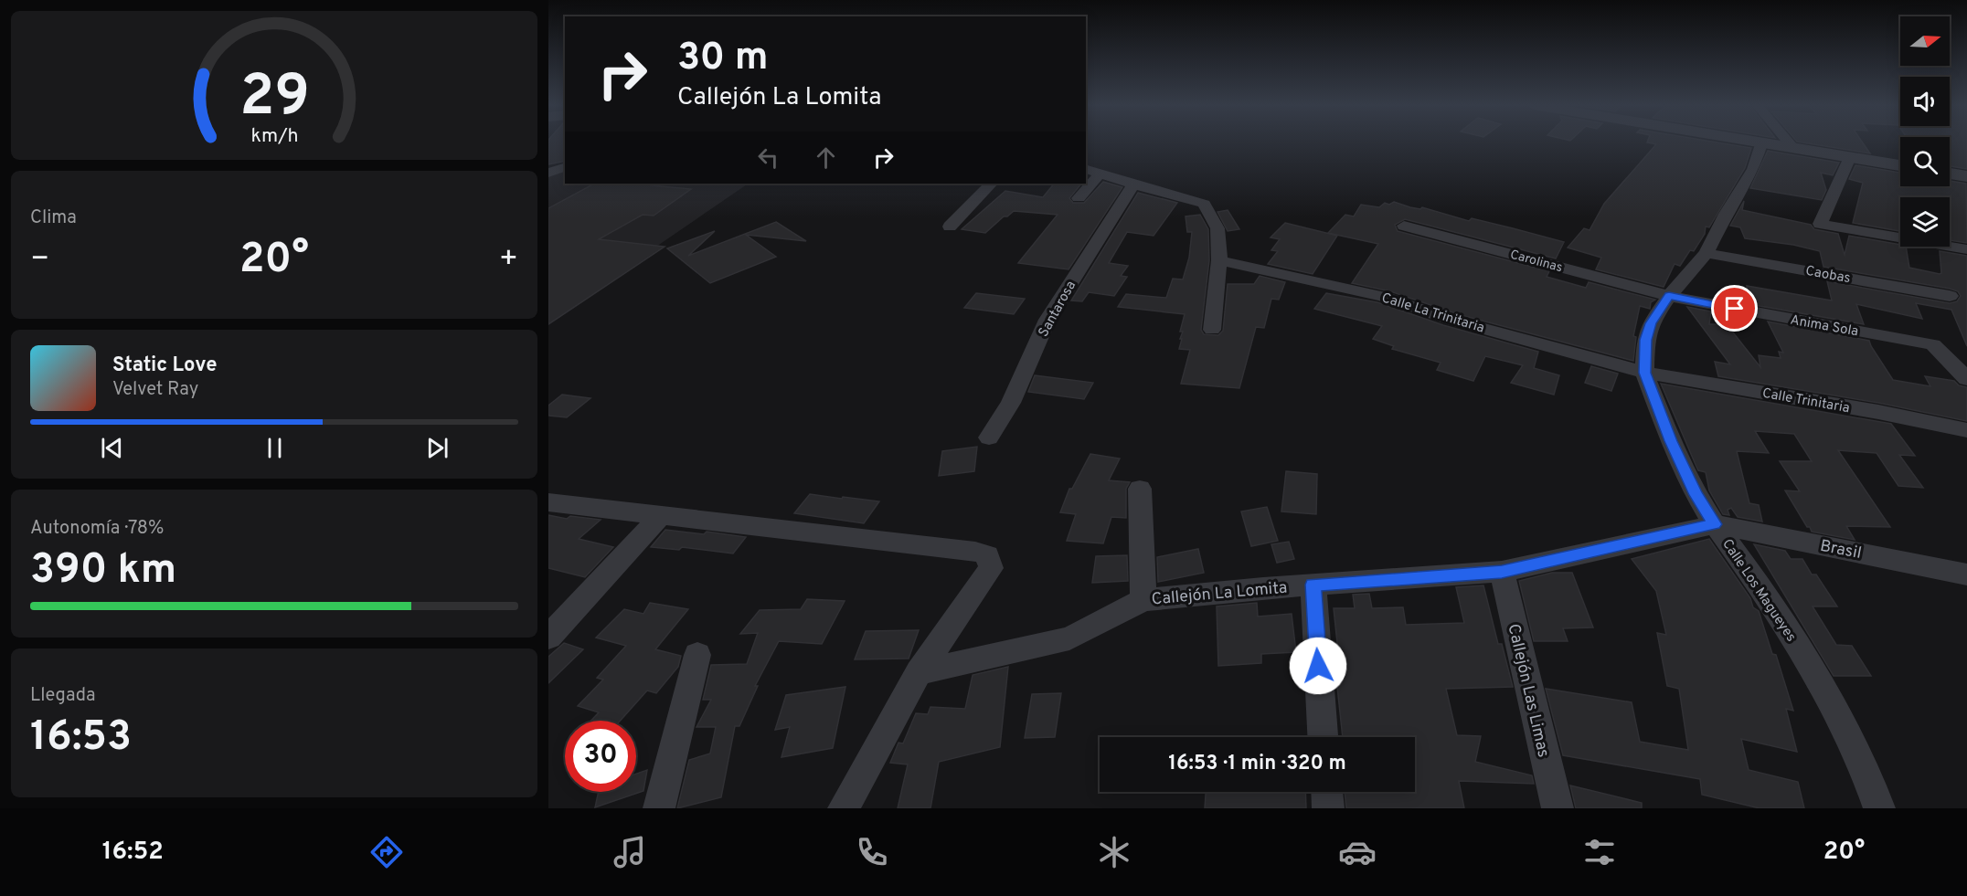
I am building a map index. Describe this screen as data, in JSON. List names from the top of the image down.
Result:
{
  "streets": {
    "street": [
      "Carolinas",
      "Caobas",
      "Santarosa",
      "Calle La Trinitaria",
      "Anima Sola",
      "Calle Trinitaria",
      "Brasil",
      "Calle Los Magueyes",
      "Callejón La Lomita",
      "Callejón Las Limas"
    ]
  },
  "crossings": [
    ["Carolinas", "Anima Sola"],
    ["Carolinas", "Calle Los Magueyes"],
    ["Caobas", "Calle Los Magueyes"],
    ["Calle La Trinitaria", "Calle Trinitaria"],
    ["Calle La Trinitaria", "Calle Los Magueyes"],
    ["Anima Sola", "Calle Los Magueyes"],
    ["Calle Trinitaria", "Calle Los Magueyes"],
    ["Brasil", "Calle Los Magueyes"],
    ["Brasil", "Callejón La Lomita"],
    ["Calle Los Magueyes", "Callejón La Lomita"],
    ["Callejón La Lomita", "Callejón Las Limas"]
  ],
  "north": "right",
  "page": {
    "turn": ["30 m", "Callejón La Lomita"],
    "tile": [
      "Clima",
      ["Autonomía · 78%", "390 km"],
      ["Llegada", "16:53"]
    ],
    "heat": ["−", "20°", "+"],
    "song": ["Static Love", "Velvet Ray"],
    "limit": "30",
    "trip": "16:53 · 1 min · 320 m",
    "tabs": ["16:52", "20°"],
    "gauge": ["29", "km/h"]
  }
}
